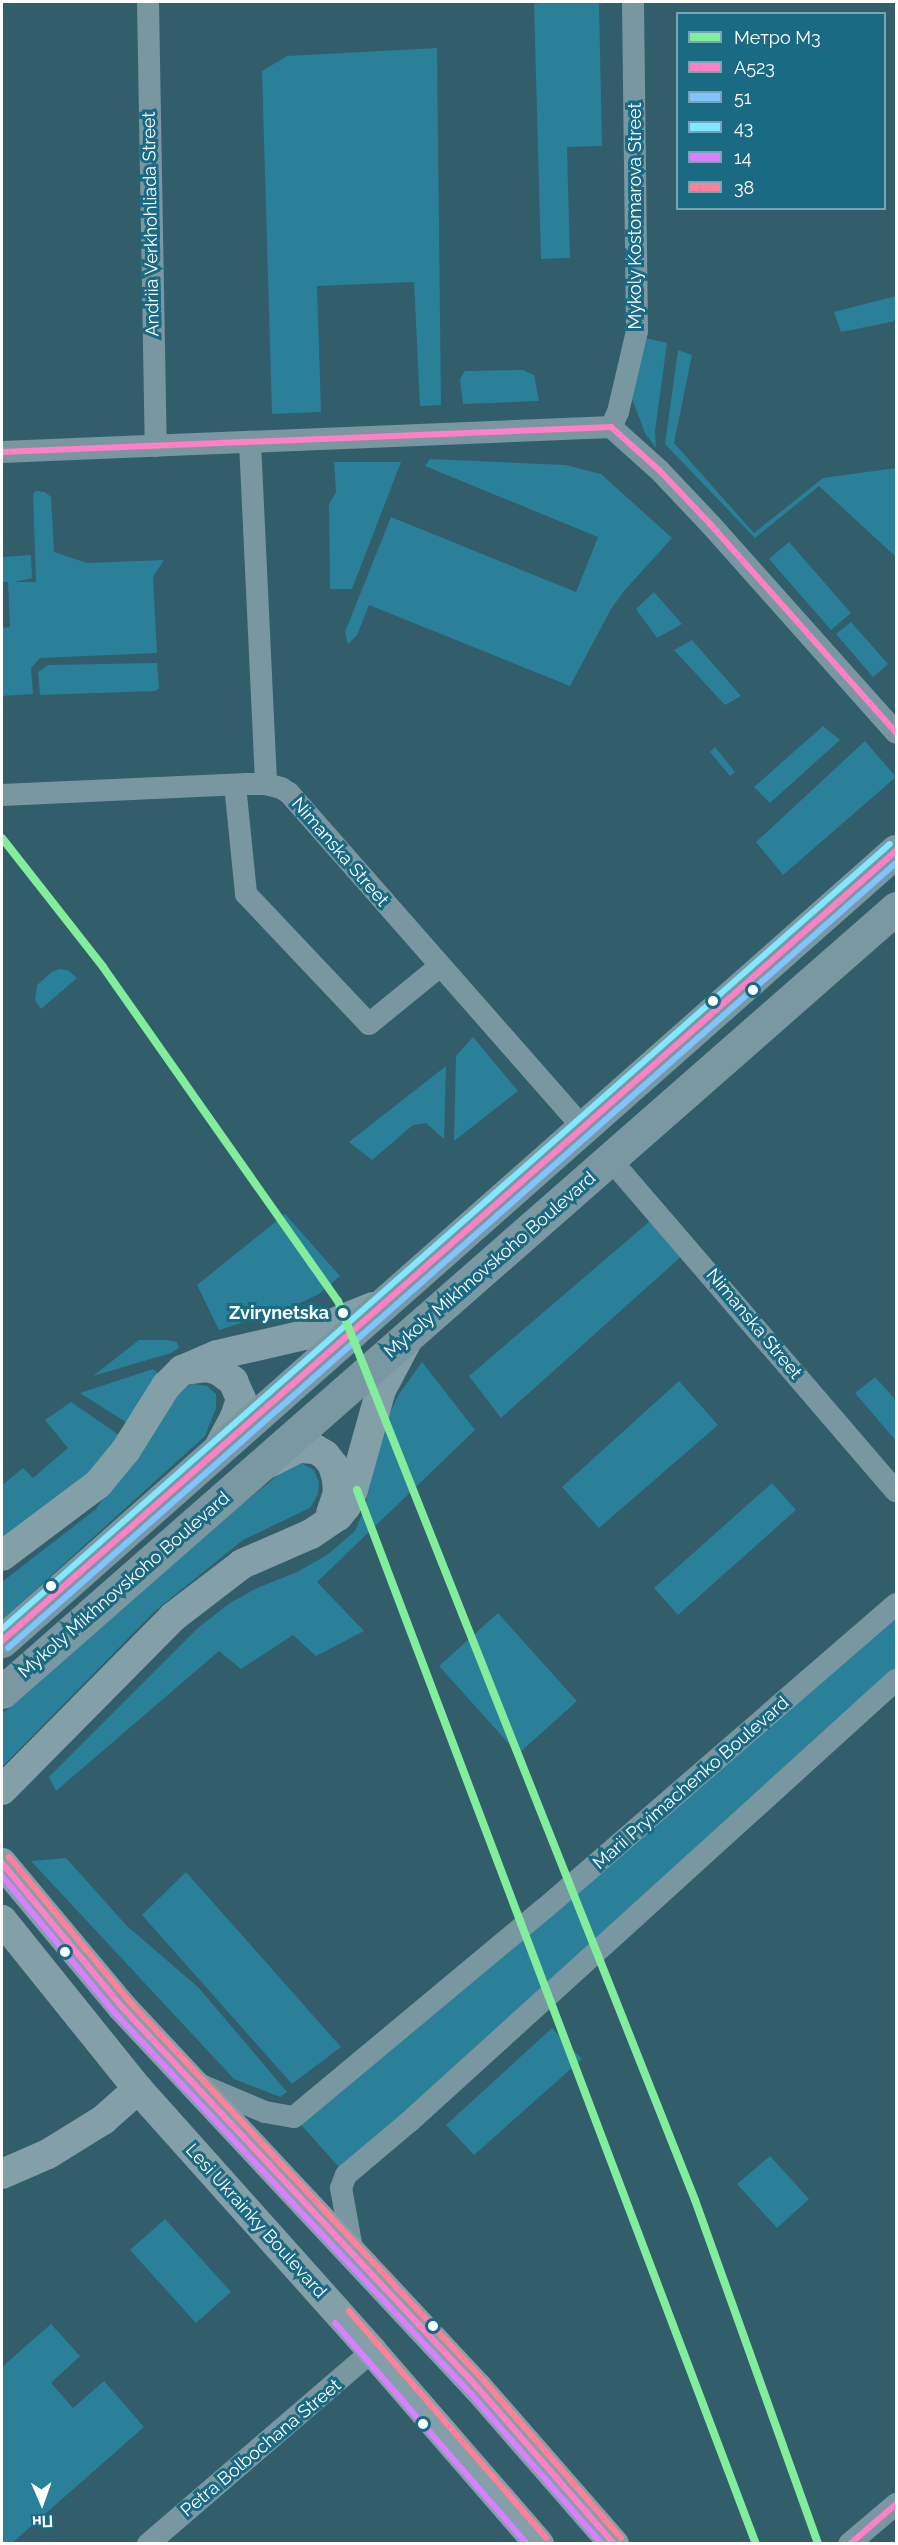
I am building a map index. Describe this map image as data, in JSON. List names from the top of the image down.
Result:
{
  "streets": {
    "highway": ["Mykoly Mikhnovskoho Boulevard"],
    "main road": ["Lesi Ukrainky Boulevard"],
    "street": [
      "Mykoly Kostomarova Street",
      "Andriia Verkhohliada Street",
      "Nimanska Street",
      "Marii Pryimachenko Boulevard",
      "Petra Bolbochana Street"
    ]
  },
  "crossings": [
    ["Nimanska Street", "Mykoly Mikhnovskoho Boulevard"],
    ["Lesi Ukrainky Boulevard", "Petra Bolbochana Street"]
  ],
  "places": ["Zvirynetska"],
  "lines": [
    "transit line А523",
    "metro line M3",
    "transit line 43",
    "transit line 51",
    "transit line 38",
    "transit line 14"
  ],
  "legend": [
    "Метро M3",
    "А523",
    "51",
    "43",
    "14",
    "38"
  ],
  "north": "bottom"
}
